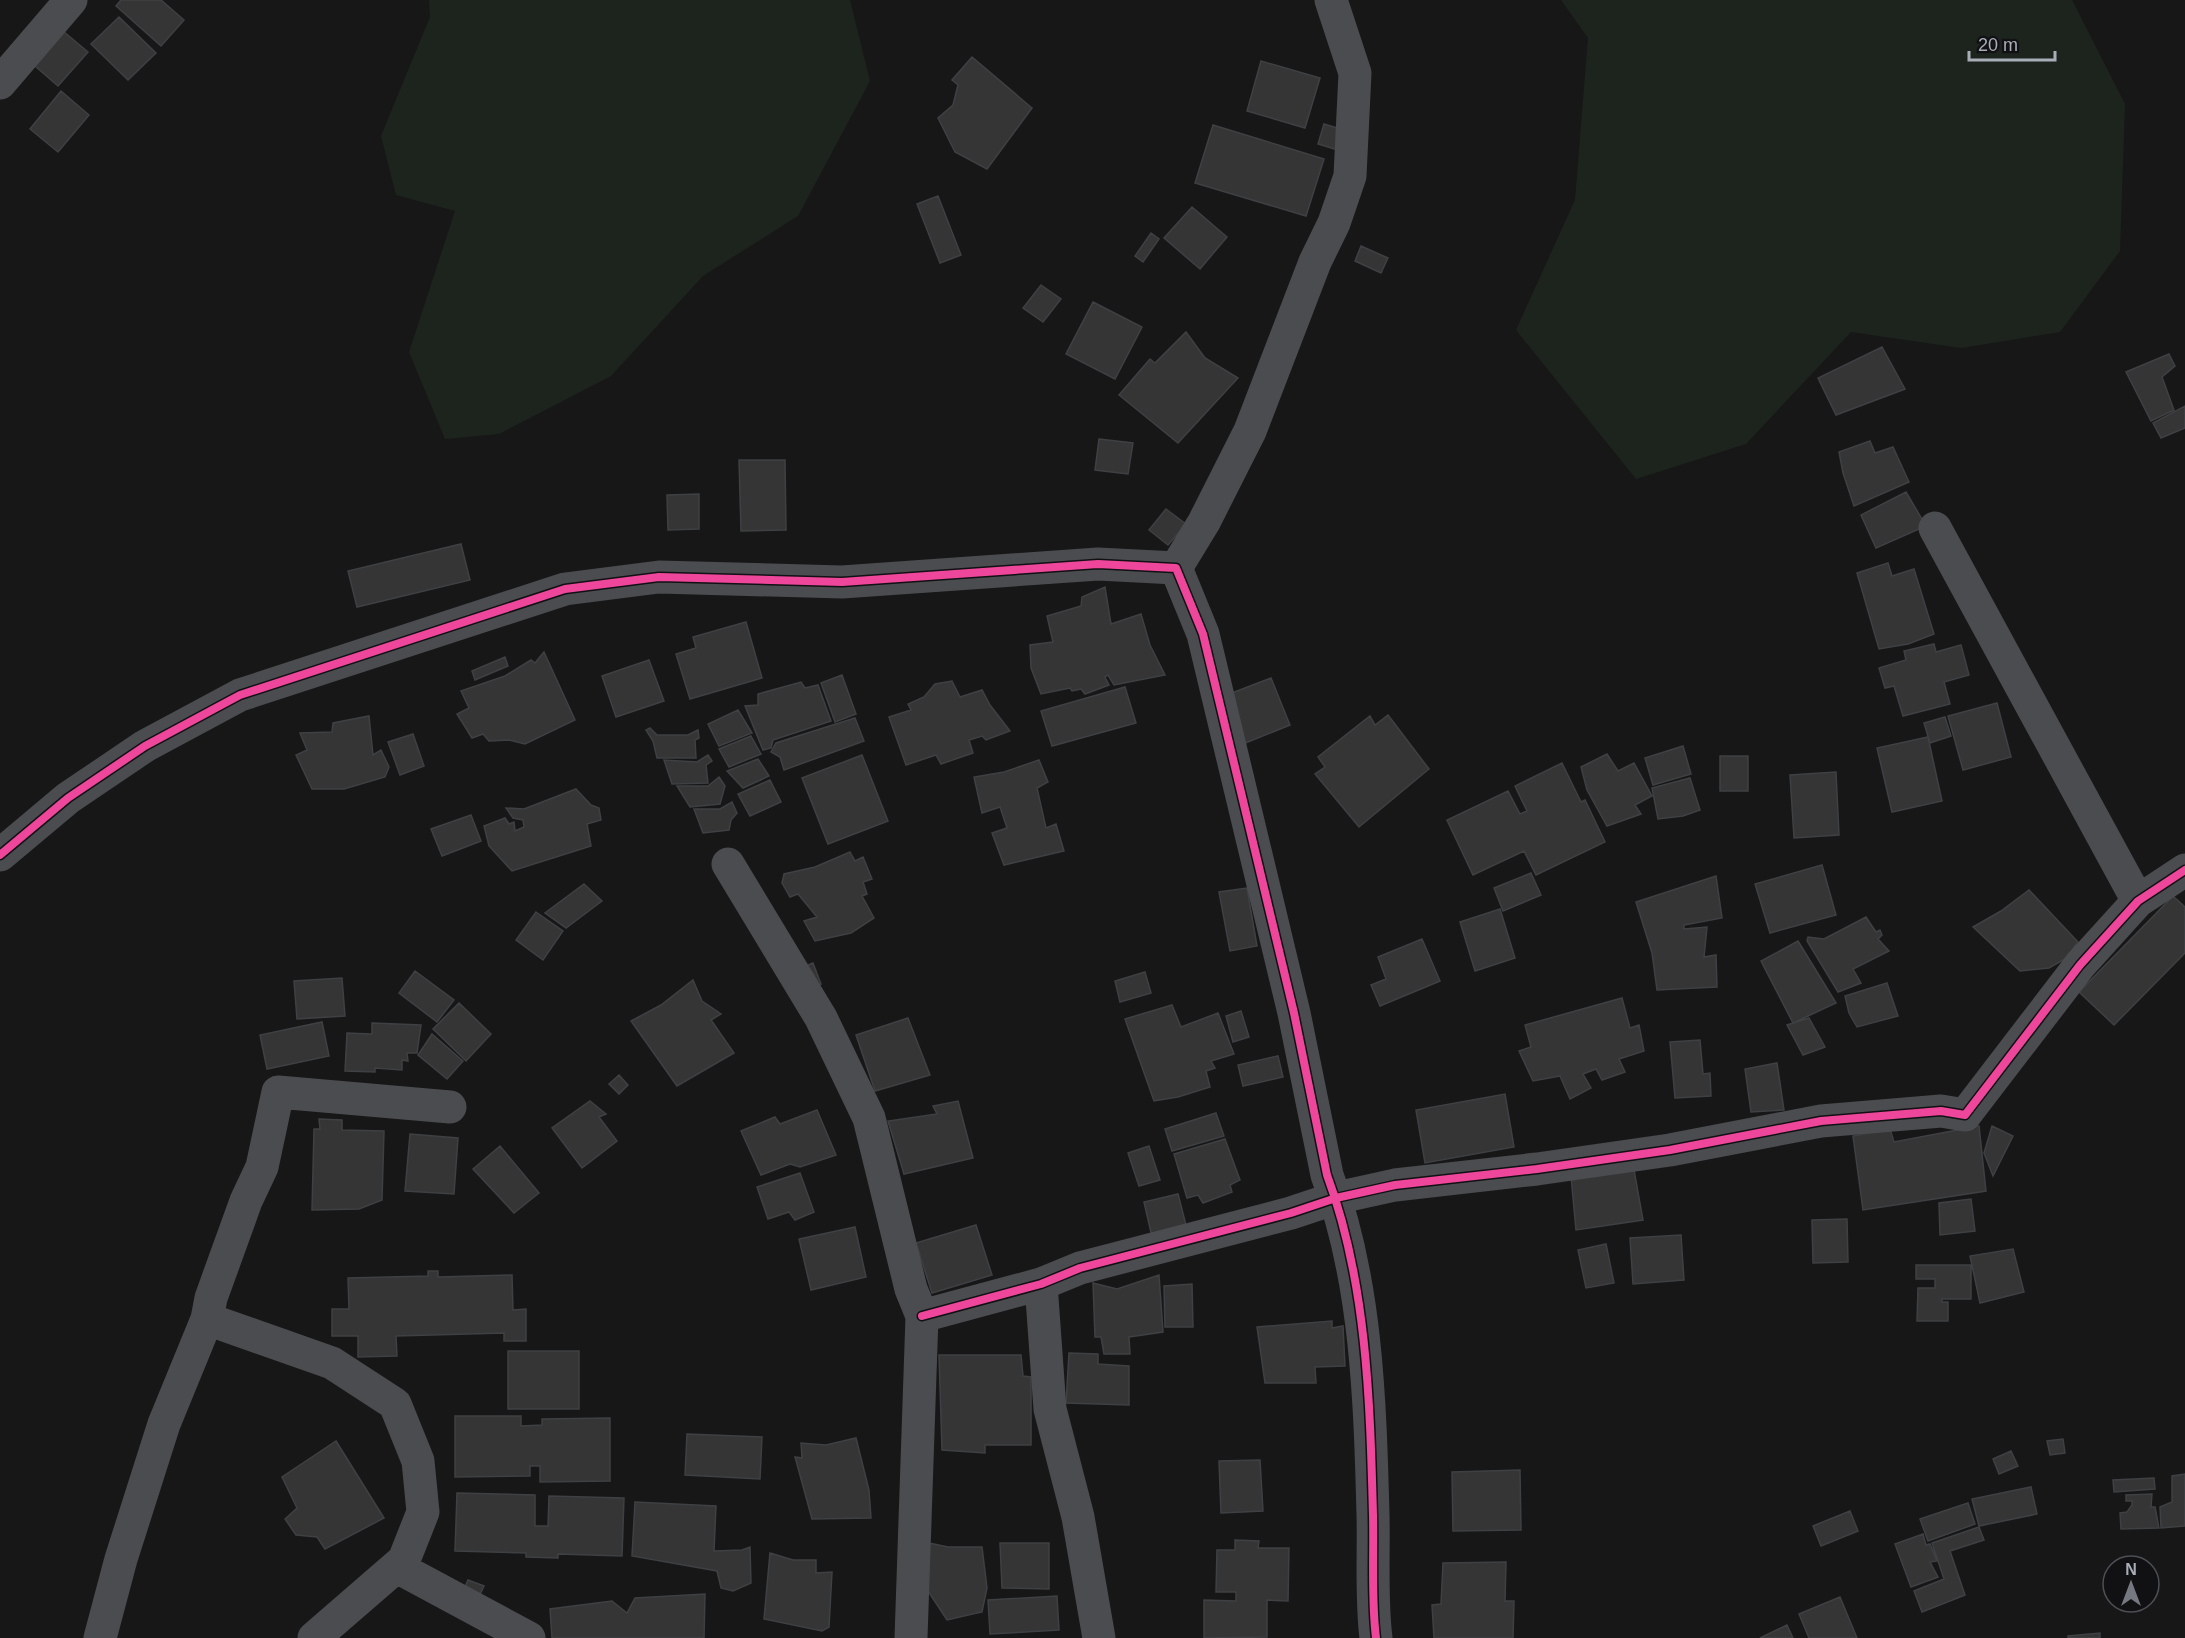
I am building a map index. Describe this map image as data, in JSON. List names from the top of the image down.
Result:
{
  "scale_bar": "20 m",
  "north": "top"
}
